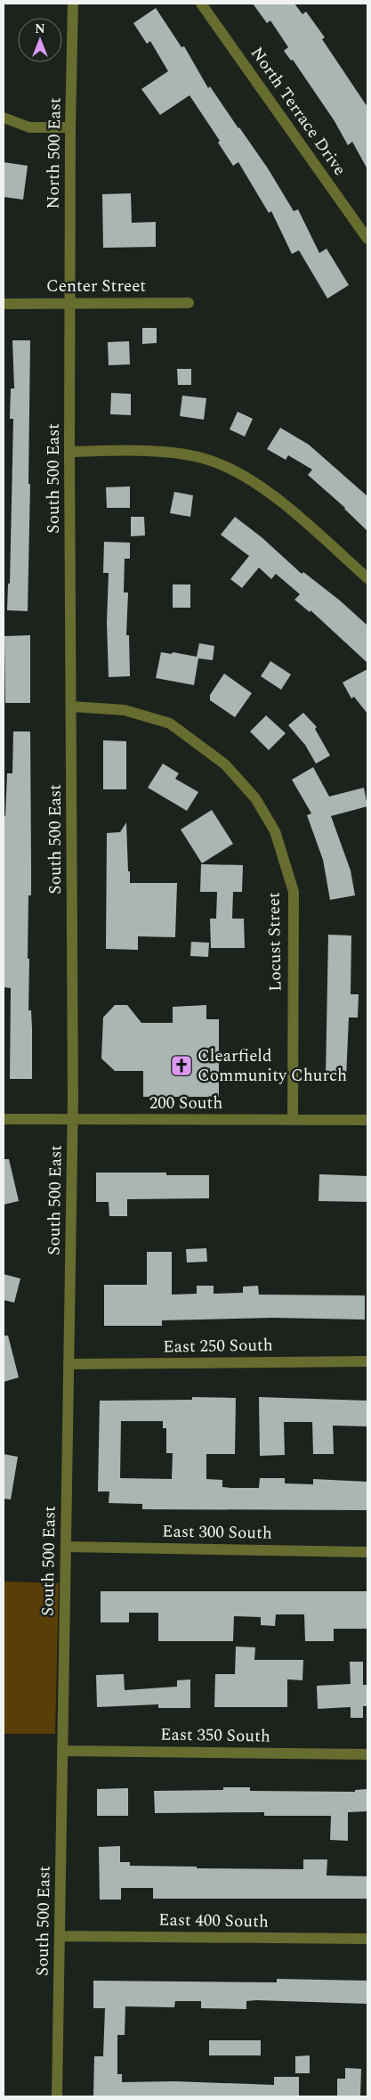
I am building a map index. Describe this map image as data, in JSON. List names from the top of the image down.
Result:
{
  "streets": {
    "street": [
      "North Terrace Drive",
      "North 500 East",
      "Center Street",
      "South 500 East",
      "Locust Street",
      "200 South",
      "East 250 South",
      "East 300 South",
      "East 350 South",
      "East 400 South"
    ]
  },
  "crossings": [
    ["North 500 East", "Center Street"],
    ["North 500 East", "South 500 East"],
    ["Center Street", "South 500 East"],
    ["South 500 East", "Locust Street"],
    ["South 500 East", "200 South"],
    ["South 500 East", "East 250 South"],
    ["South 500 East", "East 300 South"],
    ["South 500 East", "East 350 South"],
    ["South 500 East", "East 400 South"],
    ["Locust Street", "200 South"]
  ],
  "places": {
    "church": ["Clearfield Community Church"]
  },
  "north": "top"
}
